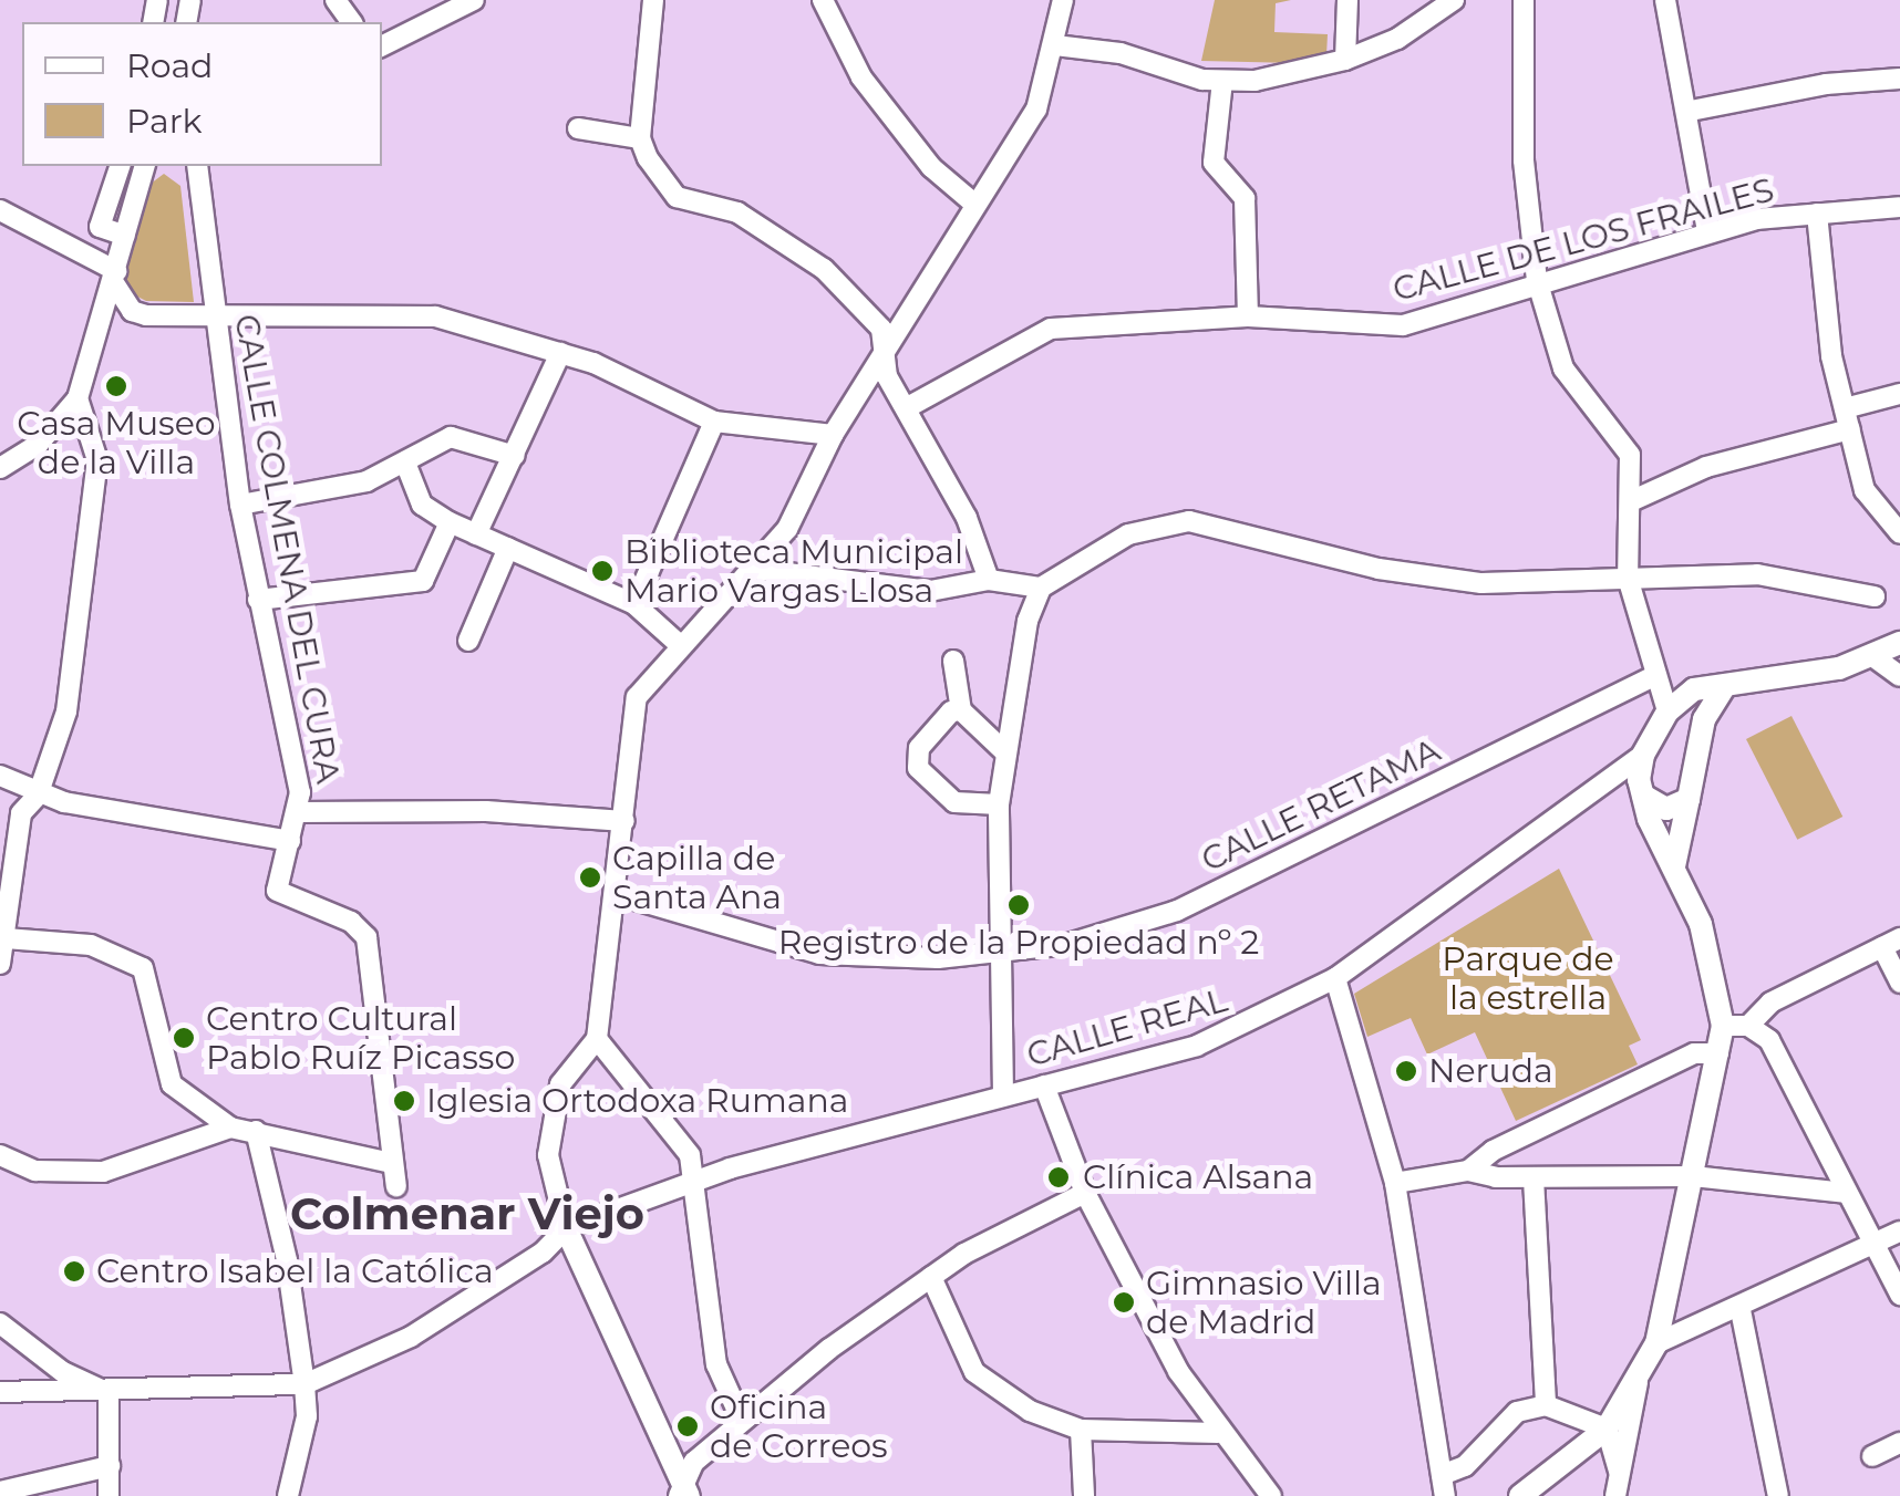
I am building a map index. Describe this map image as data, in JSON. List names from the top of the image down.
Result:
{
  "streets": {
    "street": [
      "CALLE DE LOS FRAILES",
      "CALLE COLMENA DEL CURA",
      "CALLE RETAMA",
      "CALLE REAL"
    ]
  },
  "districts": ["Colmenar Viejo"],
  "parks": ["Parque de la estrella"],
  "places": [
    "Casa Museo de la Villa",
    "Biblioteca Municipal Mario Vargas Llosa",
    "Capilla de Santa Ana",
    "Registro de la Propiedad nº 2",
    "Centro Cultural Pablo Ruíz Picasso",
    "Neruda",
    "Iglesia Ortodoxa Rumana",
    "Clínica Alsana",
    "Centro Isabel la Católica",
    "Gimnasio Villa de Madrid",
    "Oficina de Correos"
  ],
  "legend": ["Road", "Park"]
}
